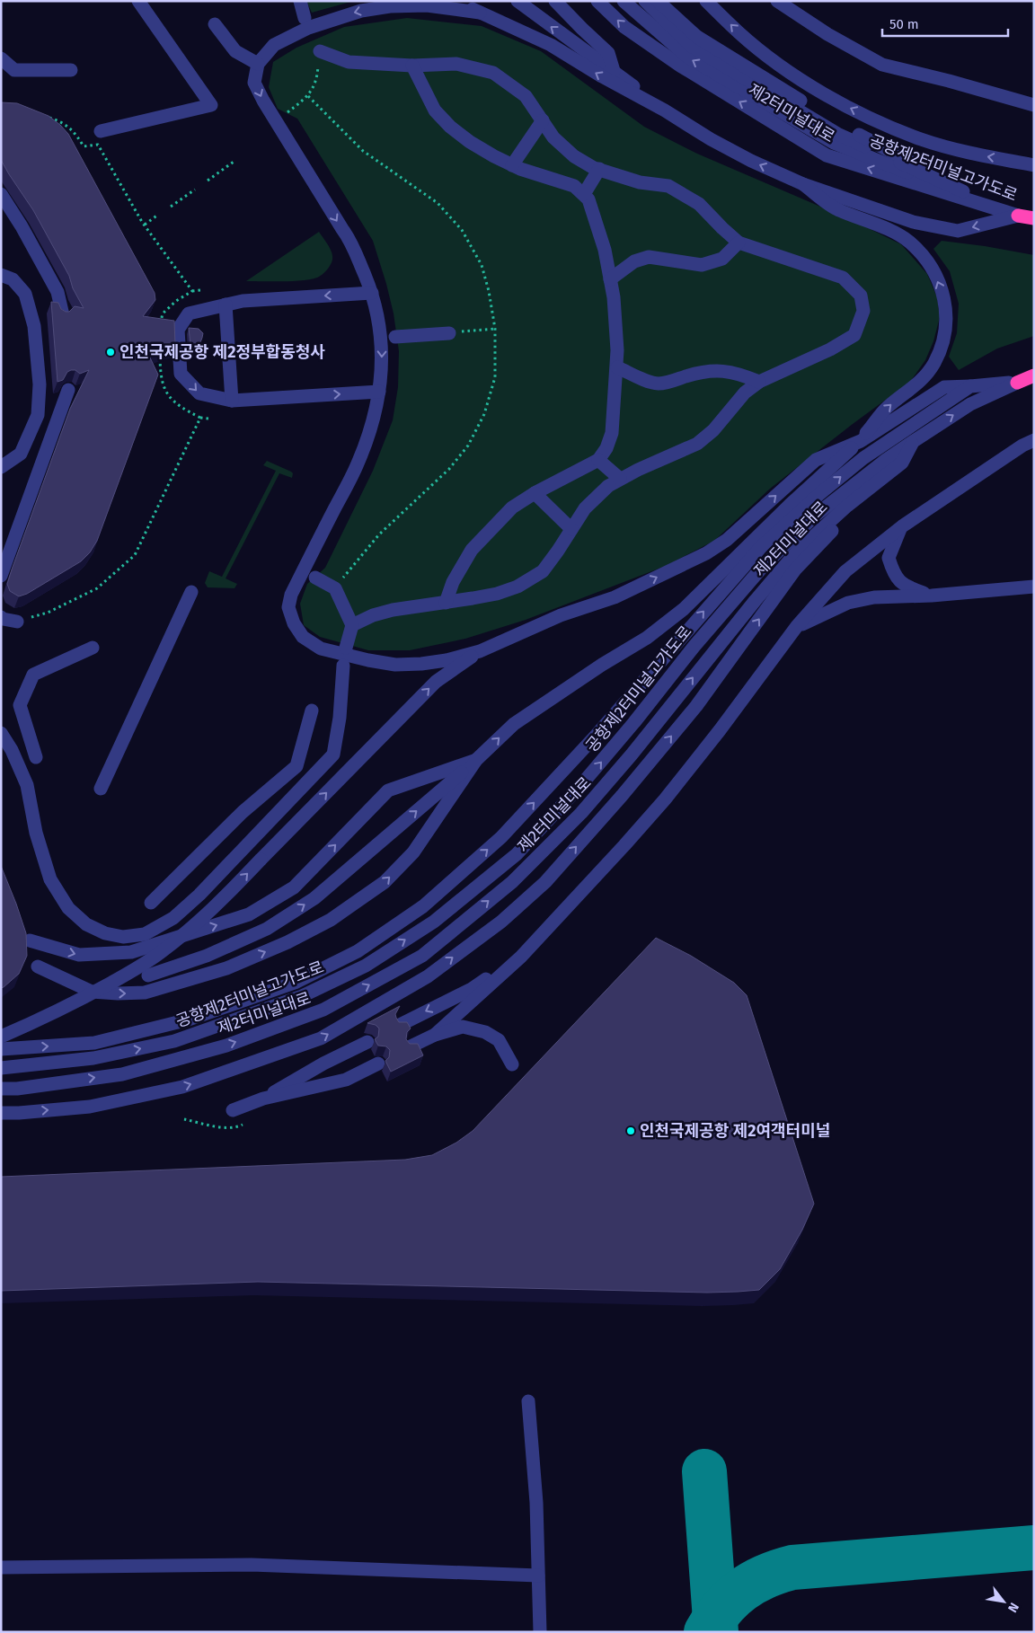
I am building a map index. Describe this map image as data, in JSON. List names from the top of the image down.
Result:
{
  "streets": {
    "highway": ["제2터미널대로"],
    "street": ["공항제2터미널고가도로"]
  },
  "crossings": [
    ["제2터미널대로", "공항제2터미널고가도로"]
  ],
  "places": ["인천국제공항 제2정부합동청사", "인천국제공항 제2여객터미널"],
  "scale_bar": "50 m",
  "north": "bottom right"
}
